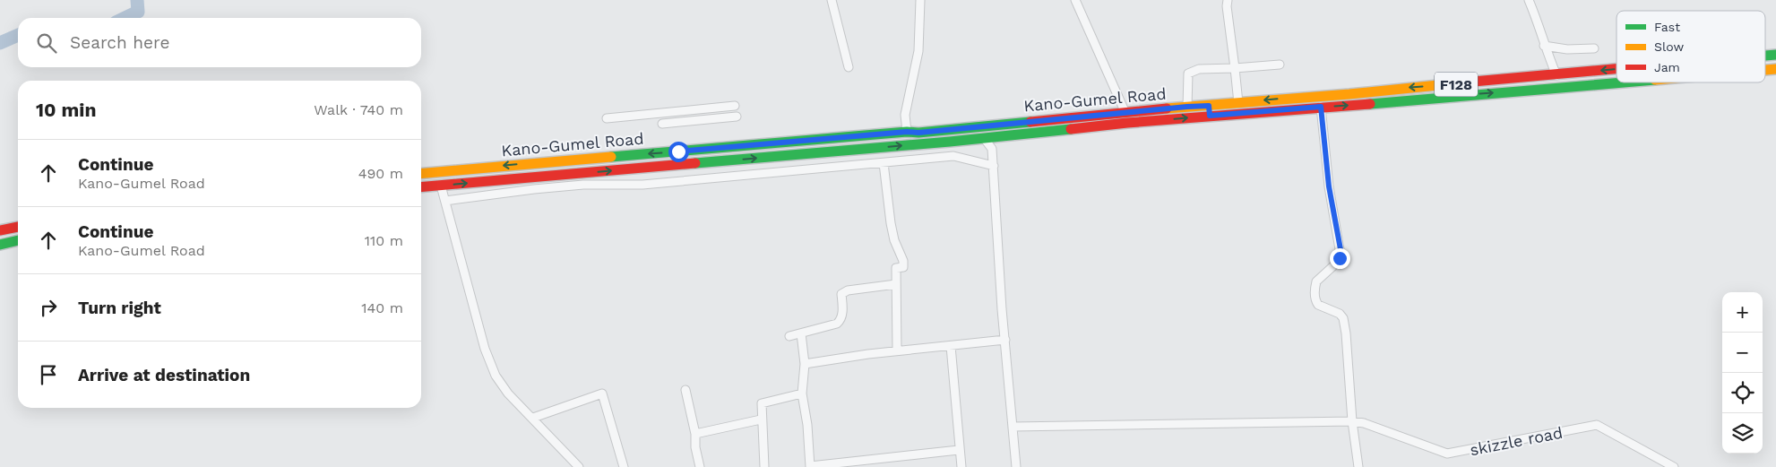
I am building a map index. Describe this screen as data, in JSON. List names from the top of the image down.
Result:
{
  "streets": {
    "main road": ["F128", "Kano-Gumel Road"],
    "street": ["skizzle road"]
  },
  "legend": ["Fast", "Slow", "Jam"],
  "page": {
    "search": "Search here",
    "heading": ["10 min", "Walk · 740 m"],
    "list": [
      ["Continue", "Kano-Gumel Road", "490 m"],
      ["Continue", "Kano-Gumel Road", "110 m"],
      ["Turn right", "140 m"],
      "Arrive at destination"
    ],
    "map_buttons": ["+", "−"]
  }
}
